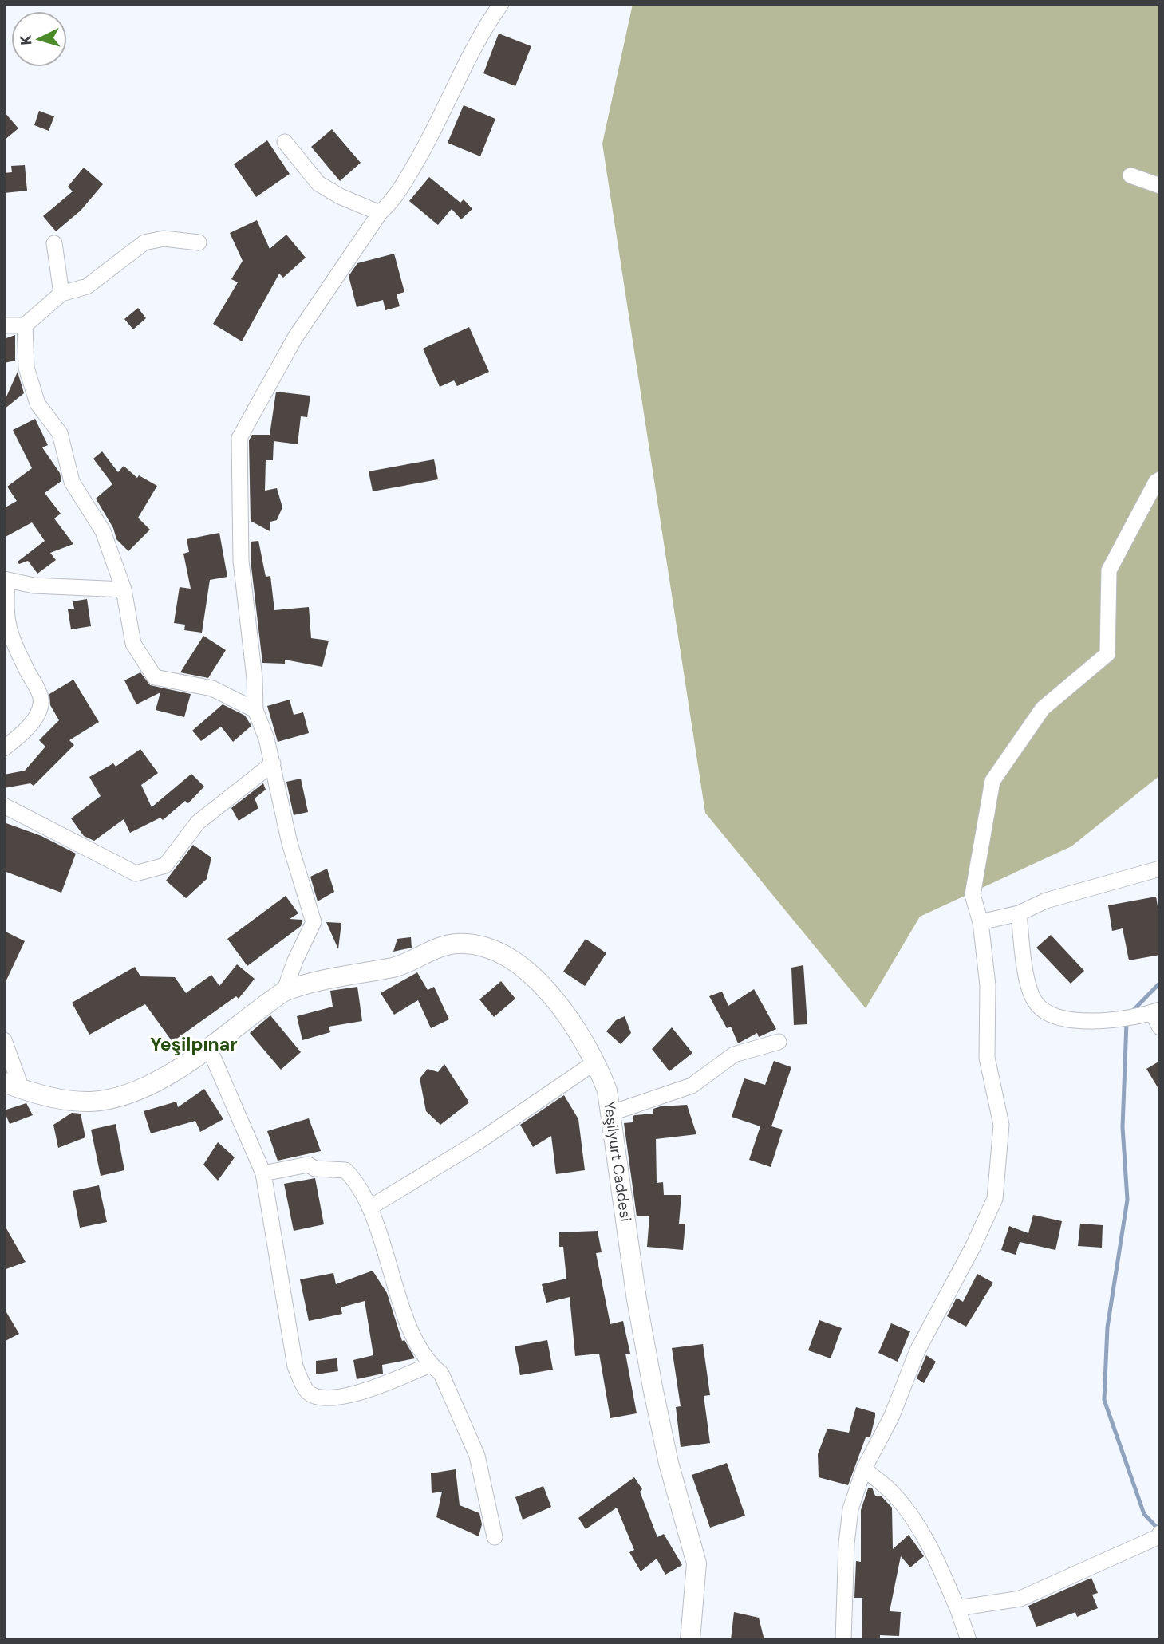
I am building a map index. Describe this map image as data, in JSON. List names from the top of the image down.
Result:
{
  "streets": {
    "main road": ["Yeşilyurt Caddesi"]
  },
  "districts": ["Yeşilpınar"],
  "north": "left"
}
